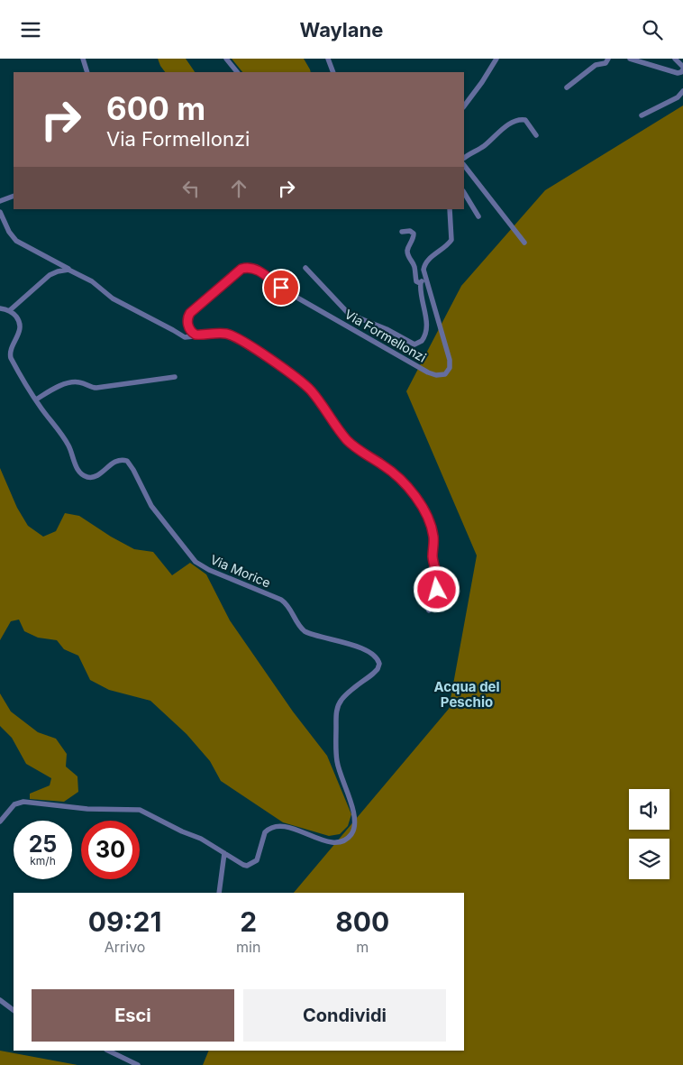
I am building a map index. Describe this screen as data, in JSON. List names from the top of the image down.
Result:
{
  "streets": {
    "street": ["Via Formellonzi", "Via Morice"]
  },
  "districts": ["Acqua del Peschio"],
  "page": {
    "header": "Waylane",
    "turn": ["600 m", "Via Formellonzi"],
    "speed": "25 km/h",
    "limit": "30",
    "eta": [
      "09:21",
      "Arrivo",
      "2",
      "min",
      "800",
      "m"
    ],
    "buttons": ["Esci", "Condividi"]
  }
}
